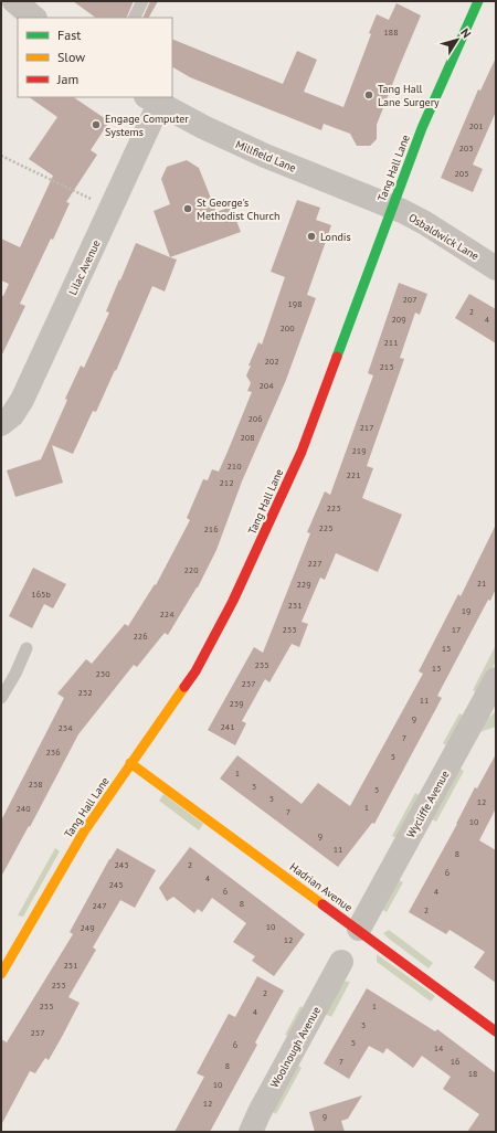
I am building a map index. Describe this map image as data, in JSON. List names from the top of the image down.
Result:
{
  "streets": {
    "street": [
      "Millfield Lane",
      "Tang Hall Lane",
      "Osbaldwick Lane",
      "Lilac Avenue",
      "Wycliffe Avenue",
      "Hadrian Avenue",
      "Woolnough Avenue"
    ]
  },
  "crossings": [
    ["Millfield Lane", "Tang Hall Lane"],
    ["Millfield Lane", "Osbaldwick Lane"],
    ["Millfield Lane", "Lilac Avenue"],
    ["Tang Hall Lane", "Osbaldwick Lane"],
    ["Tang Hall Lane", "Hadrian Avenue"],
    ["Wycliffe Avenue", "Hadrian Avenue"]
  ],
  "places": [
    "Tang Hall Lane Surgery",
    "Engage Computer Systems",
    "St George's Methodist Church",
    "Londis"
  ],
  "house_numbers": [
    "188",
    "201",
    "203",
    "205",
    "207",
    "198",
    "2",
    "209",
    "4",
    "200",
    "211",
    "202",
    "213",
    "204",
    "206",
    "217",
    "208",
    "219",
    "210",
    "221",
    "212",
    "223",
    "225",
    "216",
    "227",
    "220",
    "21",
    "229",
    "165b",
    "231",
    "19",
    "224",
    "233",
    "17",
    "226",
    "15",
    "235",
    "13",
    "230",
    "237",
    "232",
    "11",
    "239",
    "9",
    "241",
    "234",
    "7",
    "236",
    "5",
    "1",
    "238",
    "3",
    "3",
    "5",
    "12",
    "1",
    "240",
    "7",
    "10",
    "9",
    "11",
    "8",
    "243",
    "2",
    "6",
    "4",
    "245",
    "6",
    "4",
    "8",
    "247",
    "2",
    "10",
    "249",
    "12",
    "251",
    "253",
    "2",
    "255",
    "1",
    "4",
    "3",
    "257",
    "5",
    "6",
    "14",
    "7",
    "16",
    "8",
    "18",
    "10",
    "12",
    "9"
  ],
  "legend": ["Fast", "Slow", "Jam"],
  "north": "top right"
}
